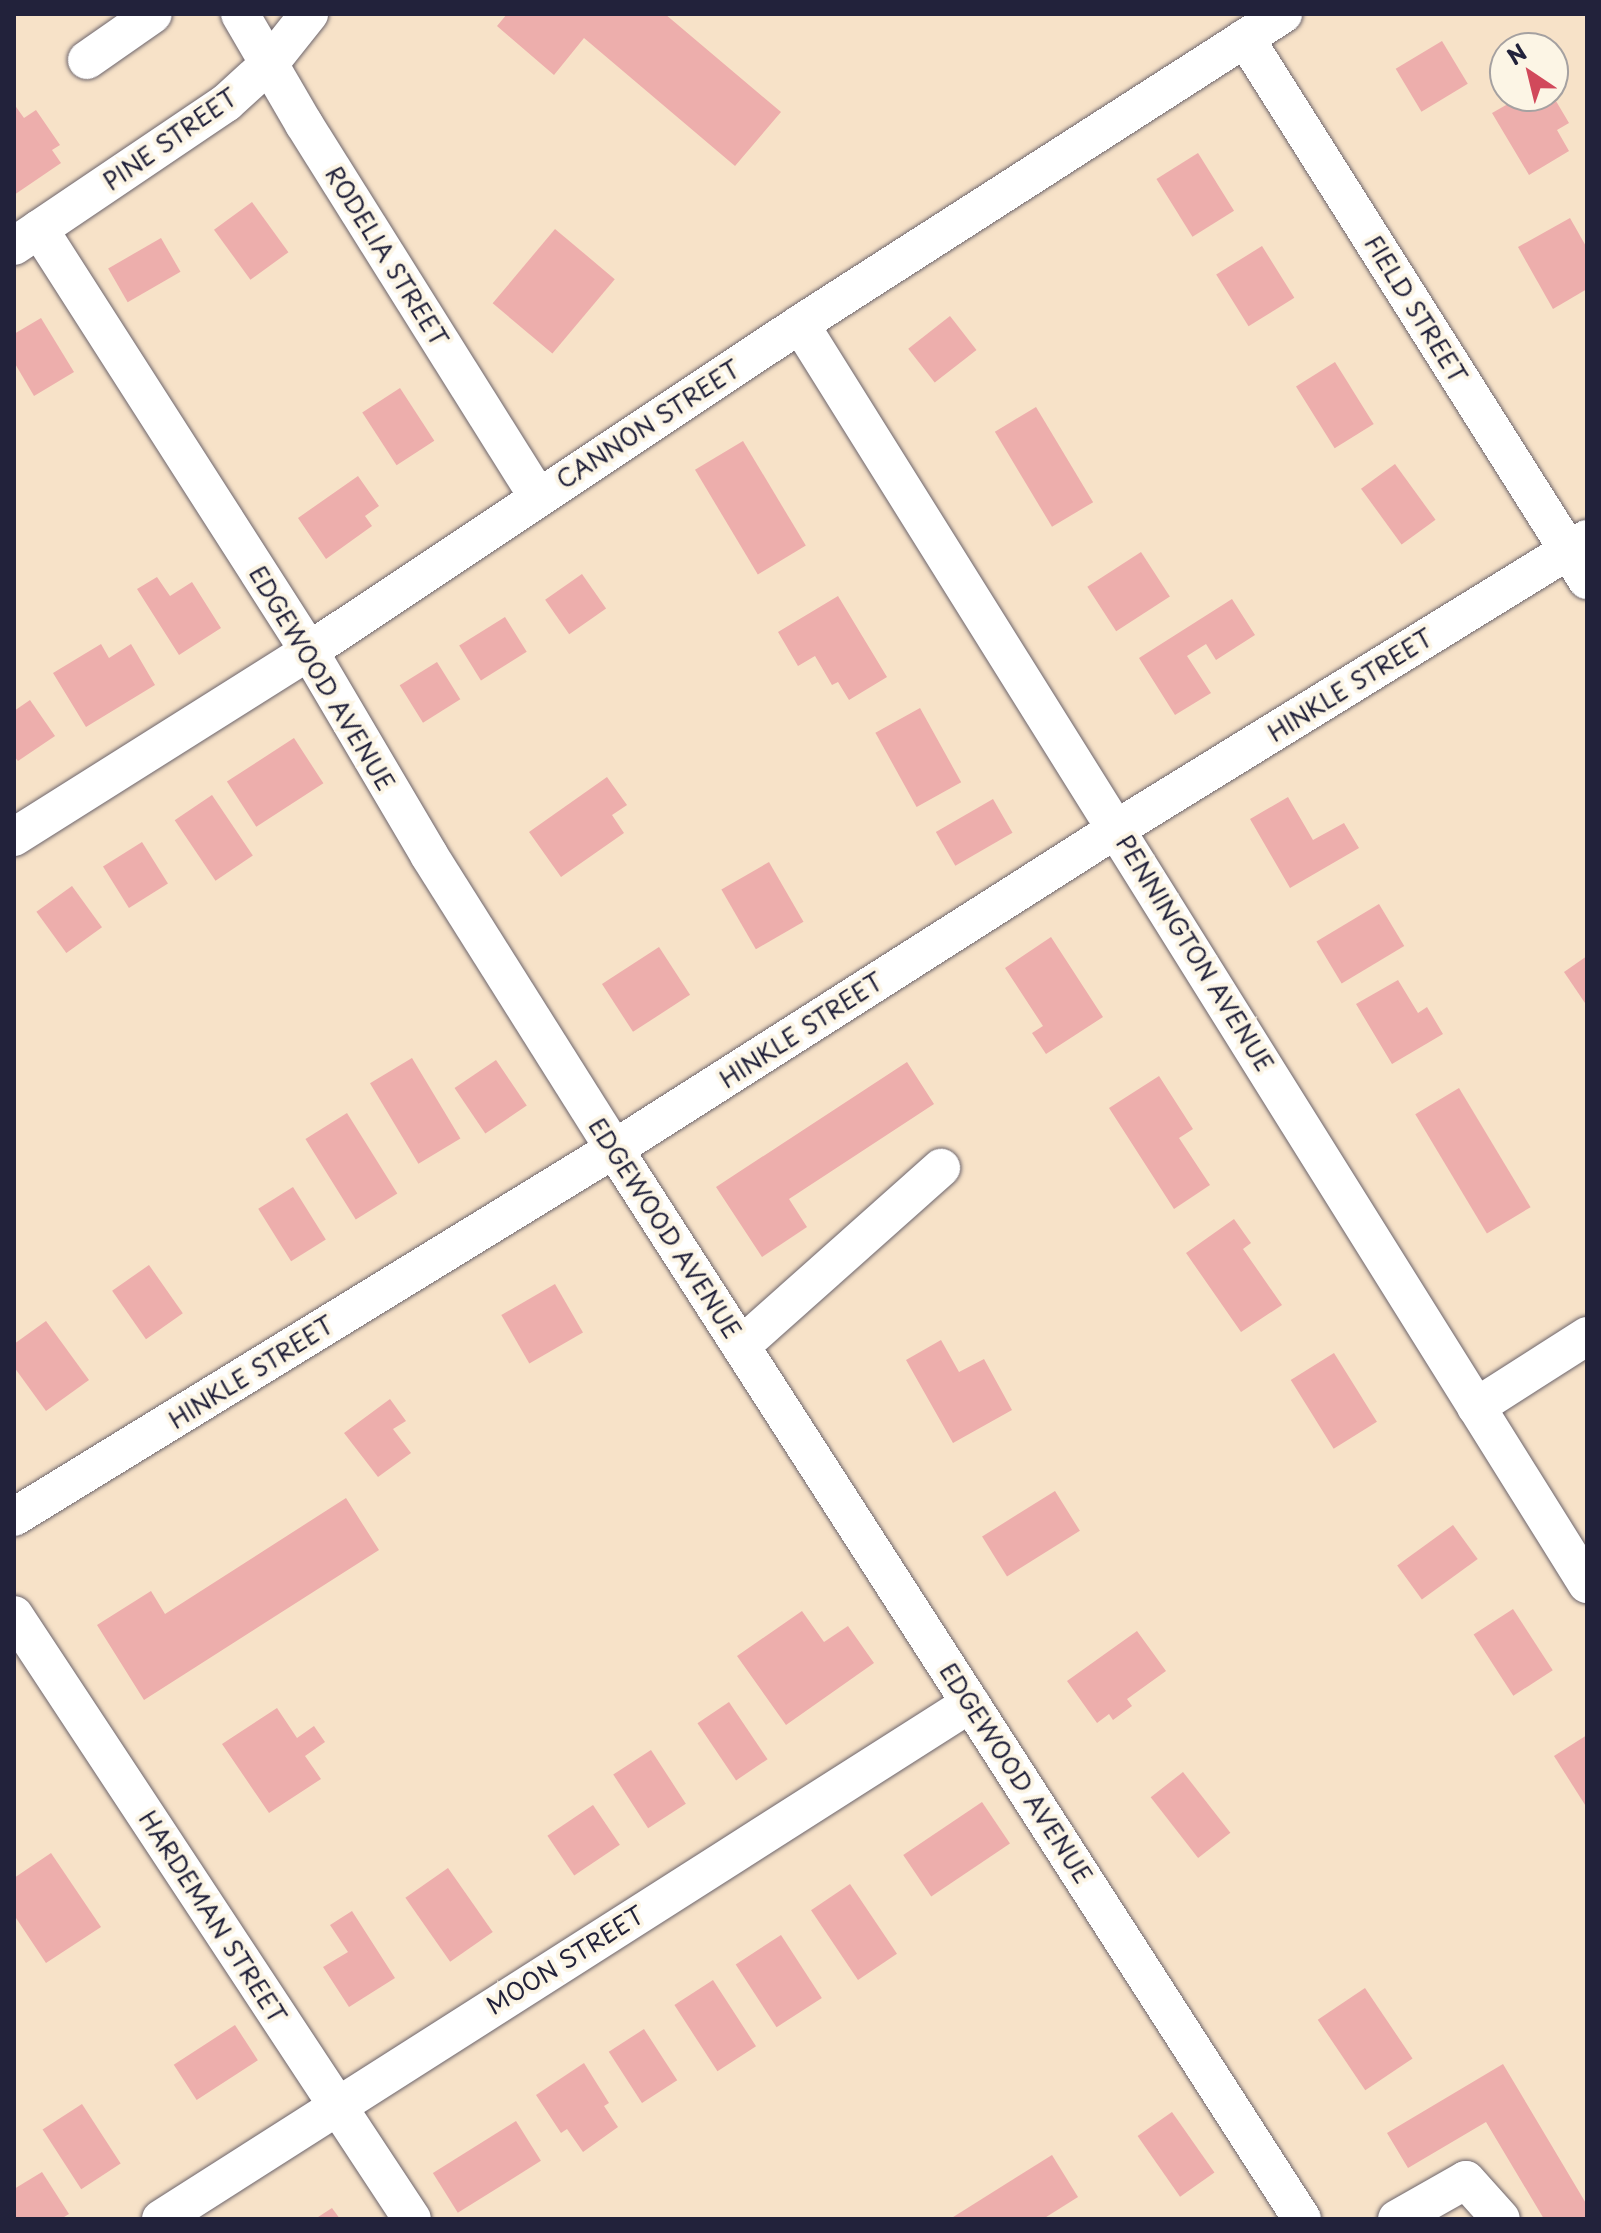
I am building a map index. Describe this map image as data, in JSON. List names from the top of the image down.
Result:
{
  "streets": {
    "street": [
      "PINE STREET",
      "RODELIA STREET",
      "FIELD STREET",
      "CANNON STREET",
      "EDGEWOOD AVENUE",
      "HINKLE STREET",
      "PENNINGTON AVENUE",
      "HARDEMAN STREET",
      "MOON STREET"
    ]
  },
  "crossings": [
    ["PINE STREET", "RODELIA STREET"],
    ["PINE STREET", "EDGEWOOD AVENUE"],
    ["RODELIA STREET", "CANNON STREET"],
    ["FIELD STREET", "CANNON STREET"],
    ["FIELD STREET", "HINKLE STREET"],
    ["CANNON STREET", "EDGEWOOD AVENUE"],
    ["CANNON STREET", "PENNINGTON AVENUE"],
    ["EDGEWOOD AVENUE", "HINKLE STREET"],
    ["EDGEWOOD AVENUE", "MOON STREET"],
    ["HINKLE STREET", "PENNINGTON AVENUE"],
    ["HARDEMAN STREET", "MOON STREET"]
  ],
  "north": "top left"
}
